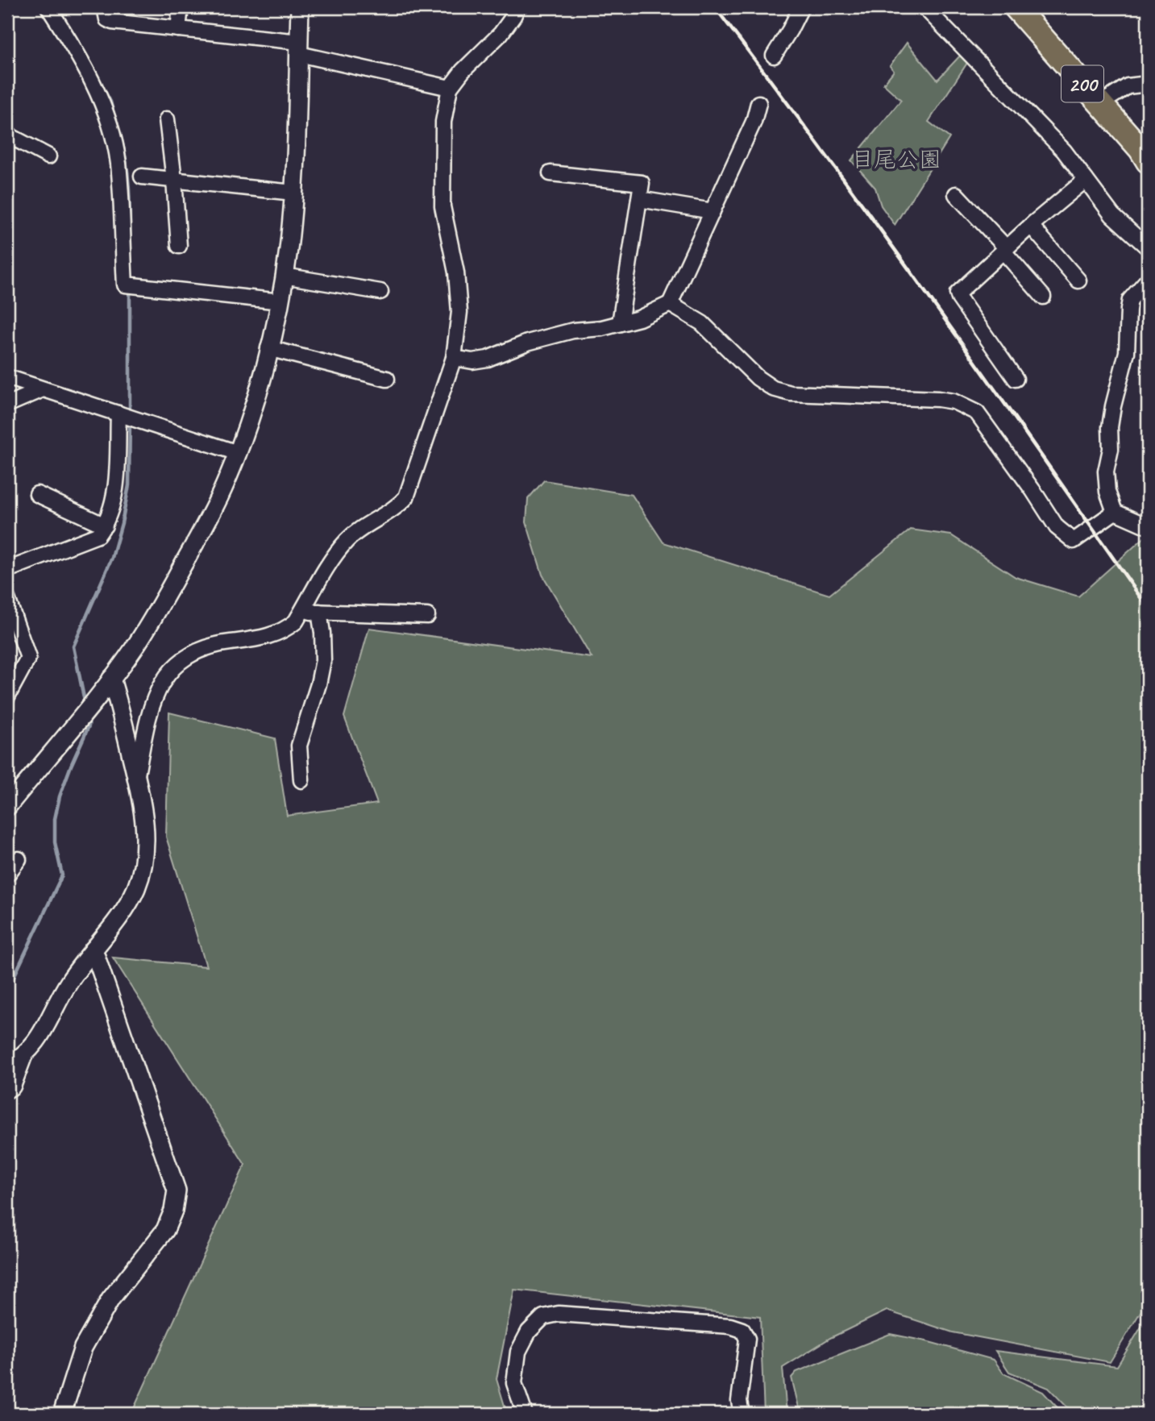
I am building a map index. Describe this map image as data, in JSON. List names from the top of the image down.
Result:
{
  "streets": {
    "highway": ["200"]
  },
  "parks": ["目尾公園"]
}
